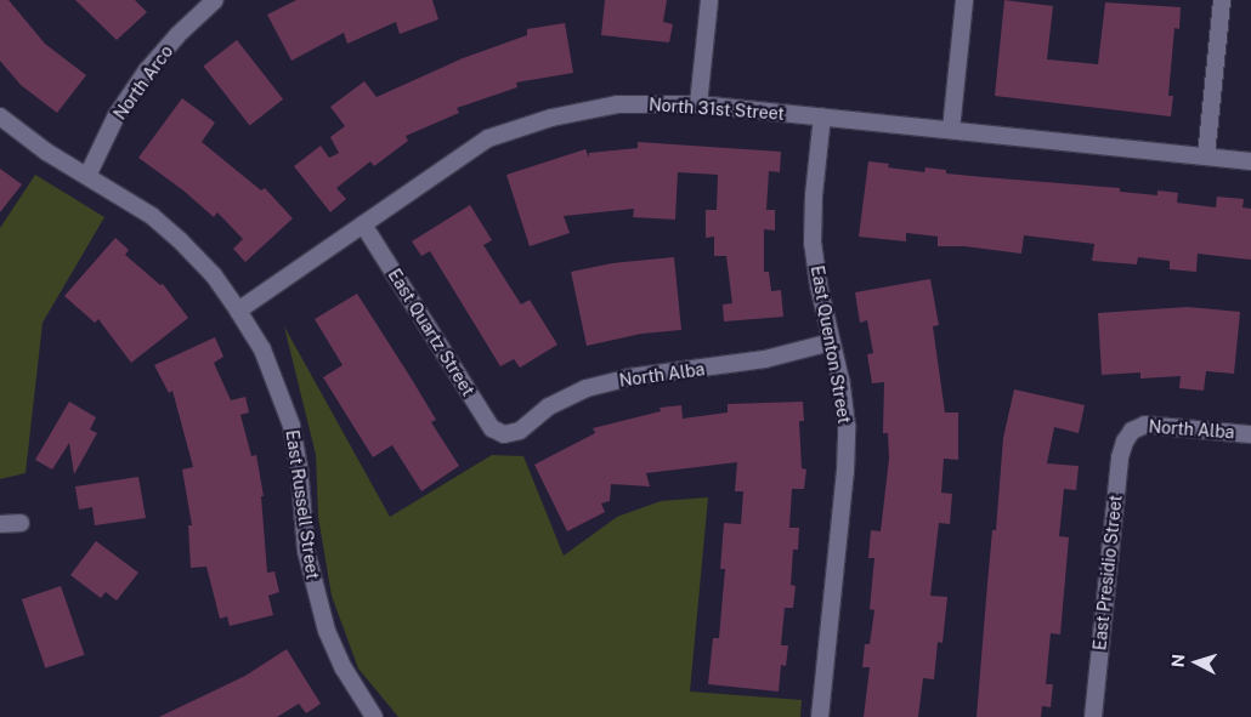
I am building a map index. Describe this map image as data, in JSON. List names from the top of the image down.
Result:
{
  "streets": {
    "street": [
      "North Arco",
      "North 31st Street",
      "East Quartz Street",
      "East Quenton Street",
      "North Alba",
      "East Russell Street",
      "East Presidio Street"
    ]
  },
  "crossings": [
    ["North Arco", "East Russell Street"],
    ["North 31st Street", "East Quartz Street"],
    ["North 31st Street", "East Quenton Street"],
    ["North 31st Street", "East Russell Street"],
    ["East Quartz Street", "North Alba"],
    ["East Quenton Street", "North Alba"],
    ["North Alba", "East Presidio Street"]
  ],
  "north": "left"
}
